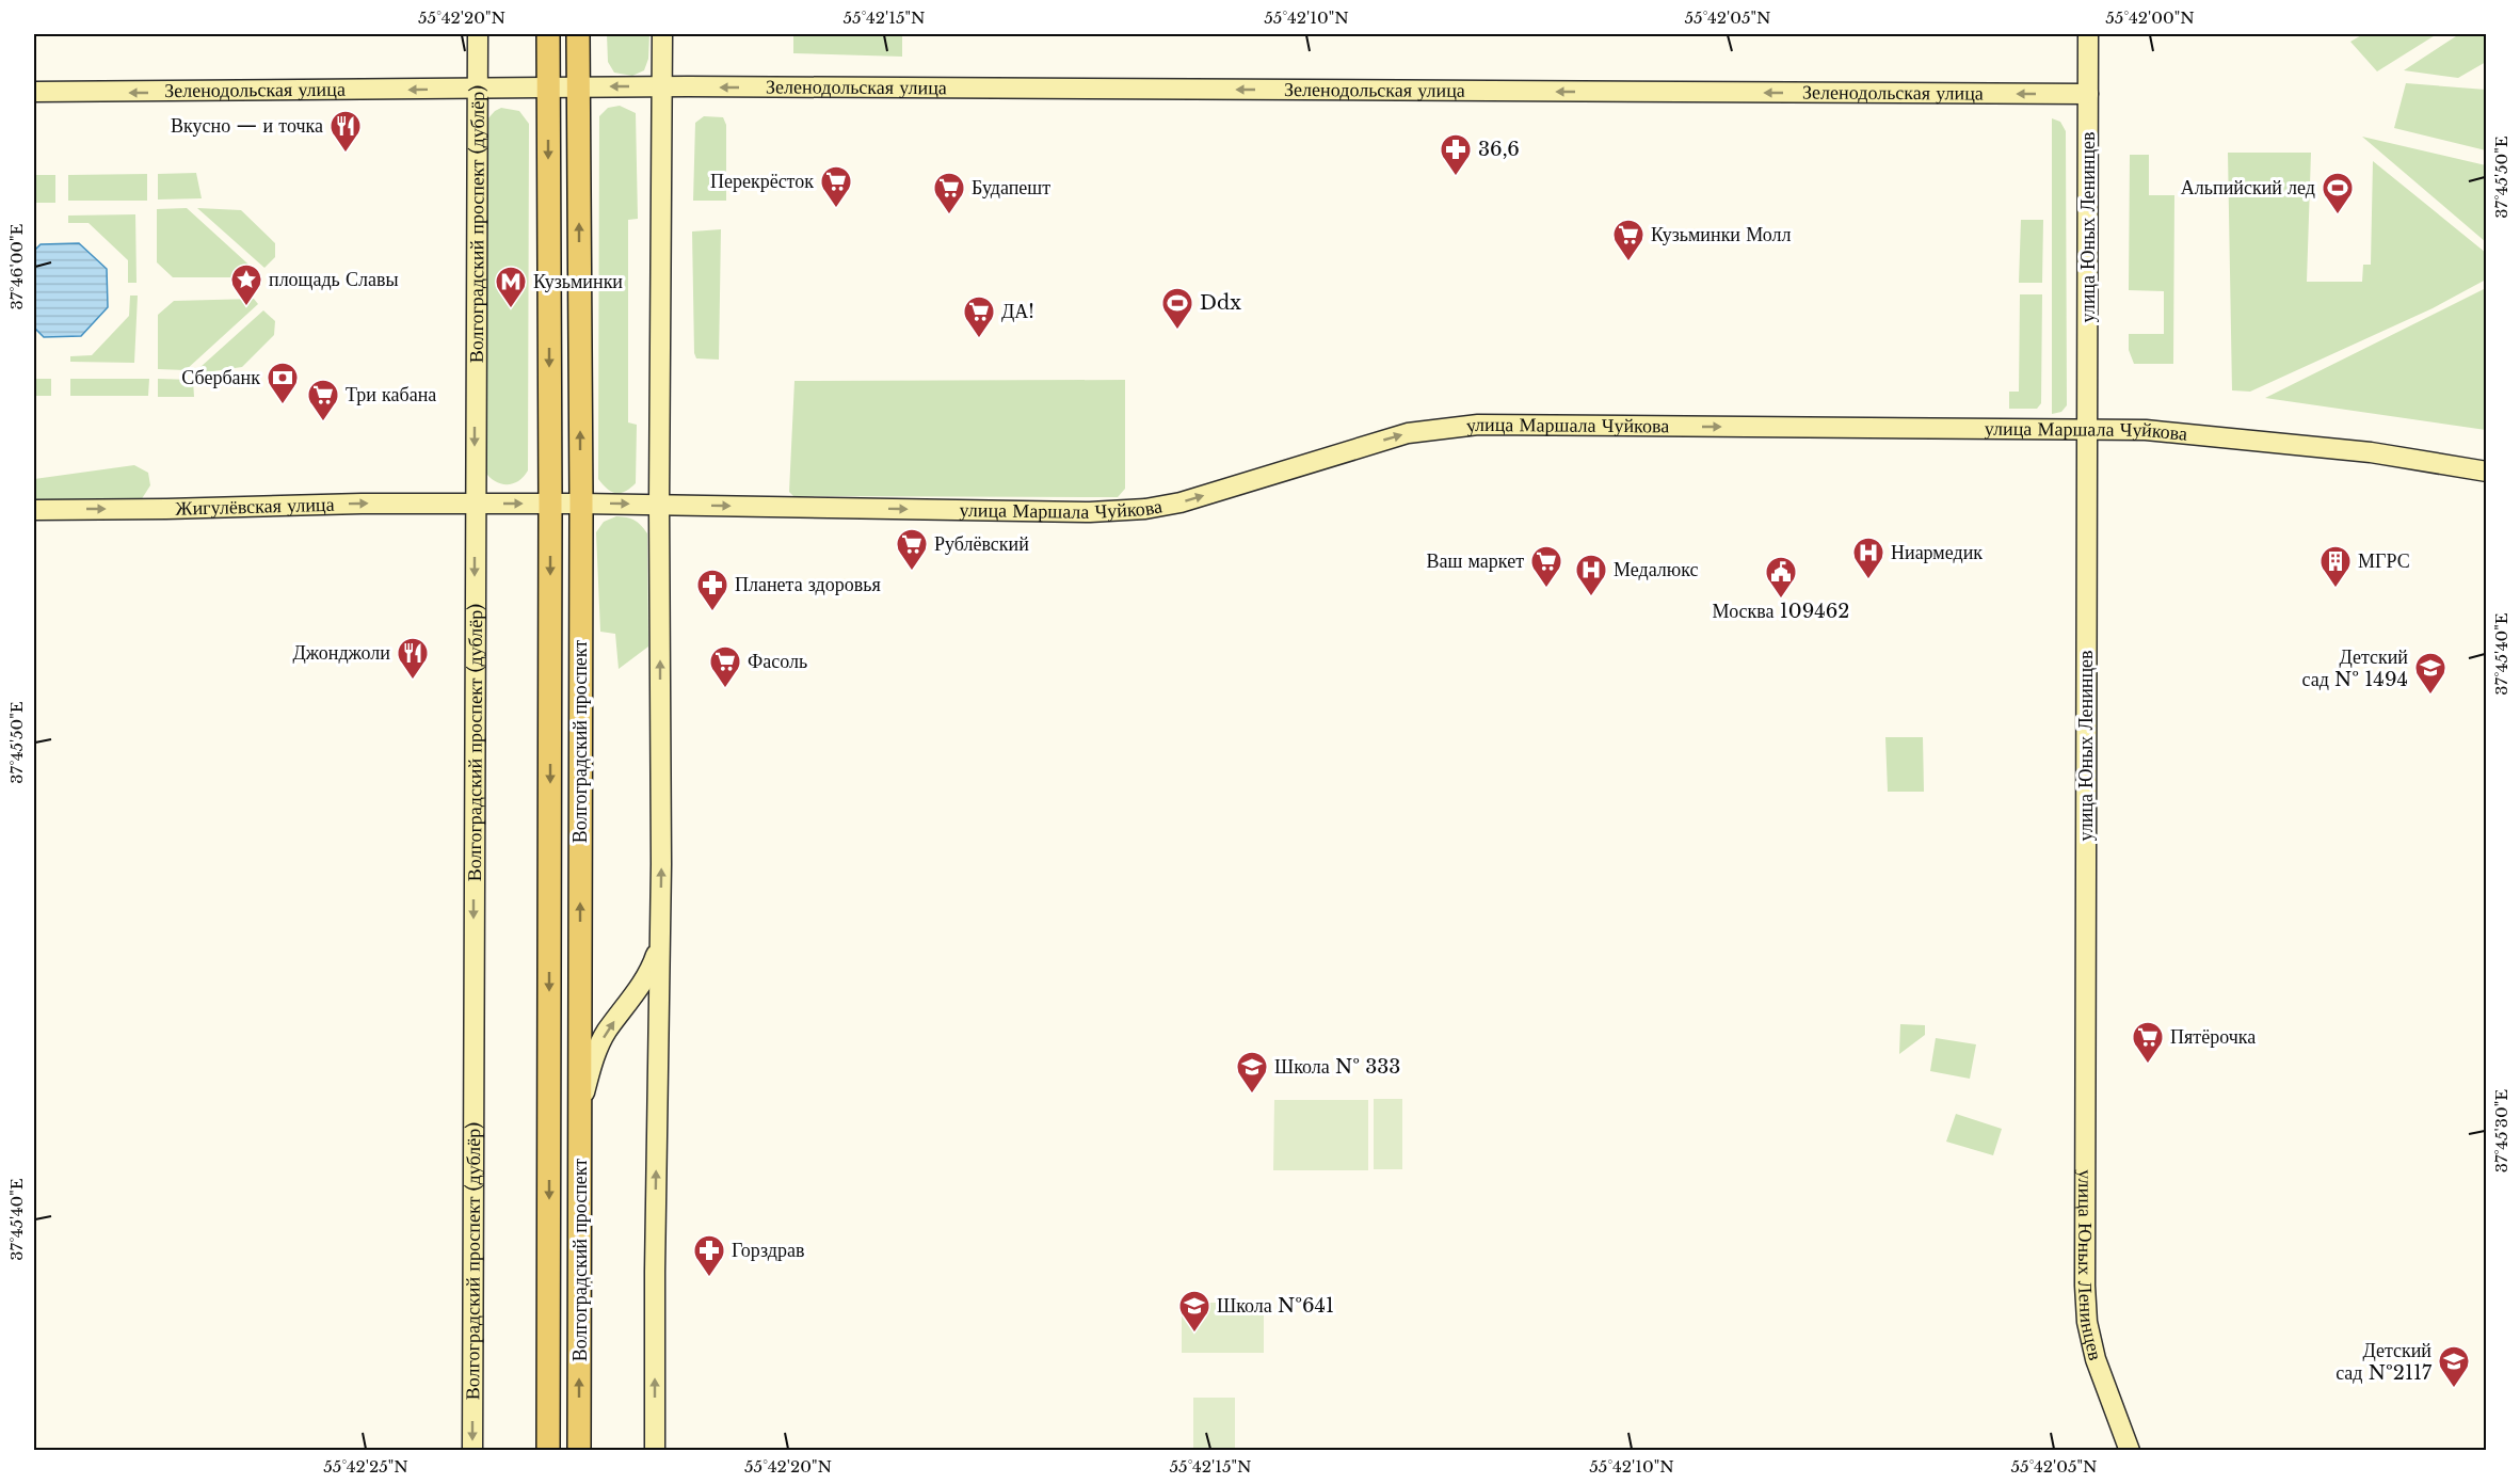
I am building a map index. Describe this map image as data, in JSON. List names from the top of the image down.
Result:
{
  "streets": {
    "main road": ["Волгоградский проспект"],
    "street": [
      "Зеленодольская улица",
      "Волгоградский проспект (дублёр)",
      "улица Юных Ленинцев",
      "улица Маршала Чуйкова",
      "Жигулёвская улица"
    ]
  },
  "crossings": [
    ["Зеленодольская улица", "Волгоградский проспект (дублёр)"],
    ["Зеленодольская улица", "улица Юных Ленинцев"],
    ["Зеленодольская улица", "Волгоградский проспект"],
    ["Волгоградский проспект (дублёр)", "Жигулёвская улица"],
    ["улица Юных Ленинцев", "улица Маршала Чуйкова"],
    ["улица Маршала Чуйкова", "Жигулёвская улица"],
    ["улица Маршала Чуйкова", "Волгоградский проспект"],
    ["Жигулёвская улица", "Волгоградский проспект"]
  ],
  "one_way": [
    "Зеленодольская улица",
    "Волгоградский проспект (дублёр)",
    "улица Маршала Чуйкова",
    "Жигулёвская улица"
  ],
  "places": {
    "restaurant": ["Вкусно — и точка", "Джонджоли"],
    "pharmacy": ["36,6", "Планета здоровья", "Горздрав"],
    "supermarket": [
      "Перекрёсток",
      "Будапешт",
      "Кузьминки Молл",
      "ДА!",
      "Три кабана",
      "Рублёвский",
      "Ваш маркет",
      "Фасоль",
      "Пятёрочка"
    ],
    "sports": ["Альпийский лед", "Ddx"],
    "place": ["площадь Славы"],
    "metro station": ["Кузьминки"],
    "bank": ["Сбербанк"],
    "hospital": ["Ниармедик", "Медалюкс"],
    "building": ["МГРС"],
    "public building": ["Москва 109462"],
    "school or university": [
      "Детский сад № 1494",
      "Школа № 333",
      "Школа №641",
      "Детский сад №2117"
    ]
  },
  "coordinates": [
    "55°42'20\"N",
    "55°42'15\"N",
    "55°42'10\"N",
    "55°42'05\"N",
    "55°42'00\"N",
    "37°45'50\"E",
    "37°46'00\"E",
    "37°45'40\"E",
    "37°45'30\"E",
    "55°42'25\"N"
  ]
}
